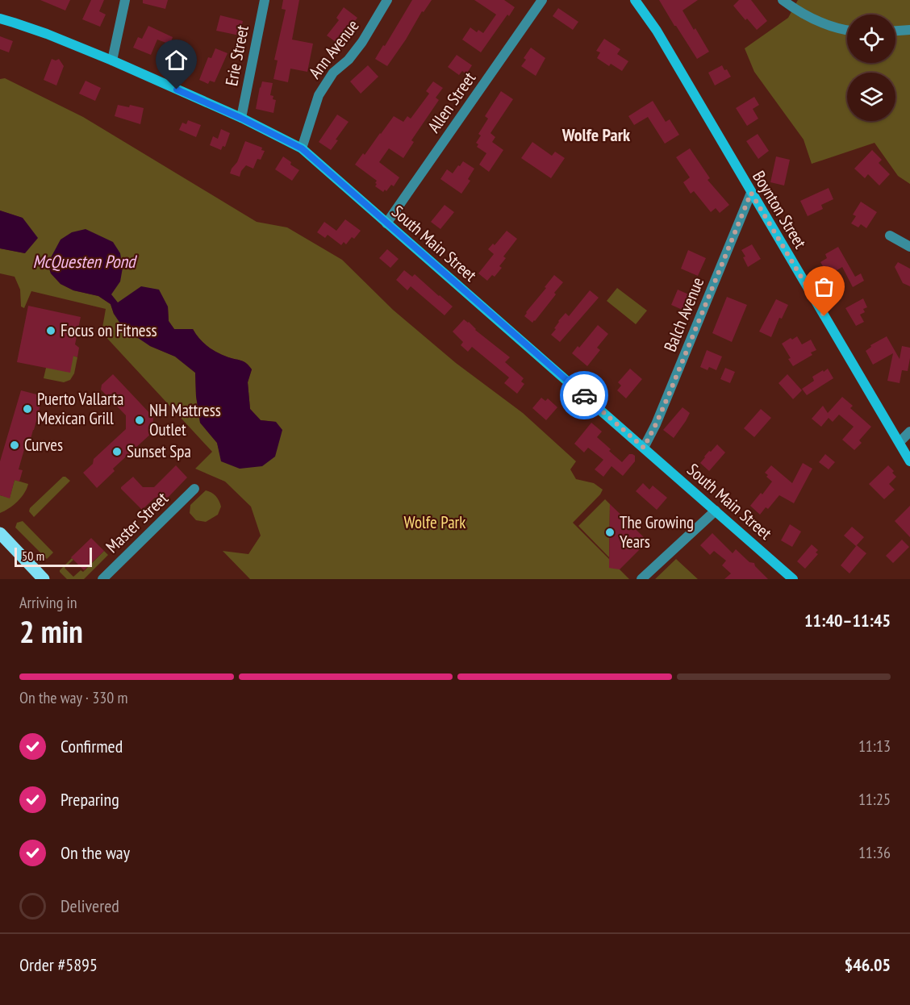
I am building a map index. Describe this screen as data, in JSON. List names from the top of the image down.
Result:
{
  "streets": {
    "main road": ["Boynton Street", "South Main Street"],
    "street": [
      "Ann Avenue",
      "Erie Street",
      "Allen Street",
      "Balch Avenue",
      "Master Street"
    ]
  },
  "crossings": [
    ["Ann Avenue", "South Main Street"],
    ["Erie Street", "South Main Street"],
    ["Allen Street", "South Main Street"],
    ["Boynton Street", "Balch Avenue"],
    ["South Main Street", "Balch Avenue"]
  ],
  "districts": ["Wolfe Park"],
  "water": ["McQuesten Pond"],
  "parks": ["Wolfe Park"],
  "places": [
    "Focus on Fitness",
    "Puerto Vallarta Mexican Grill",
    "NH Mattress Outlet",
    "Curves",
    "Sunset Spa",
    "The Growing Years"
  ],
  "scale_bar": "50 m",
  "page": {
    "scale": "50 m",
    "heading": ["2 min", "Arriving in", "11:40–11:45"],
    "panel": ["Order #5895", "$46.05"],
    "bar": "On the way · 330 m",
    "list": [
      ["Confirmed", "11:13"],
      ["Preparing", "11:25"],
      ["On the way", "11:36"],
      "Delivered"
    ]
  }
}
